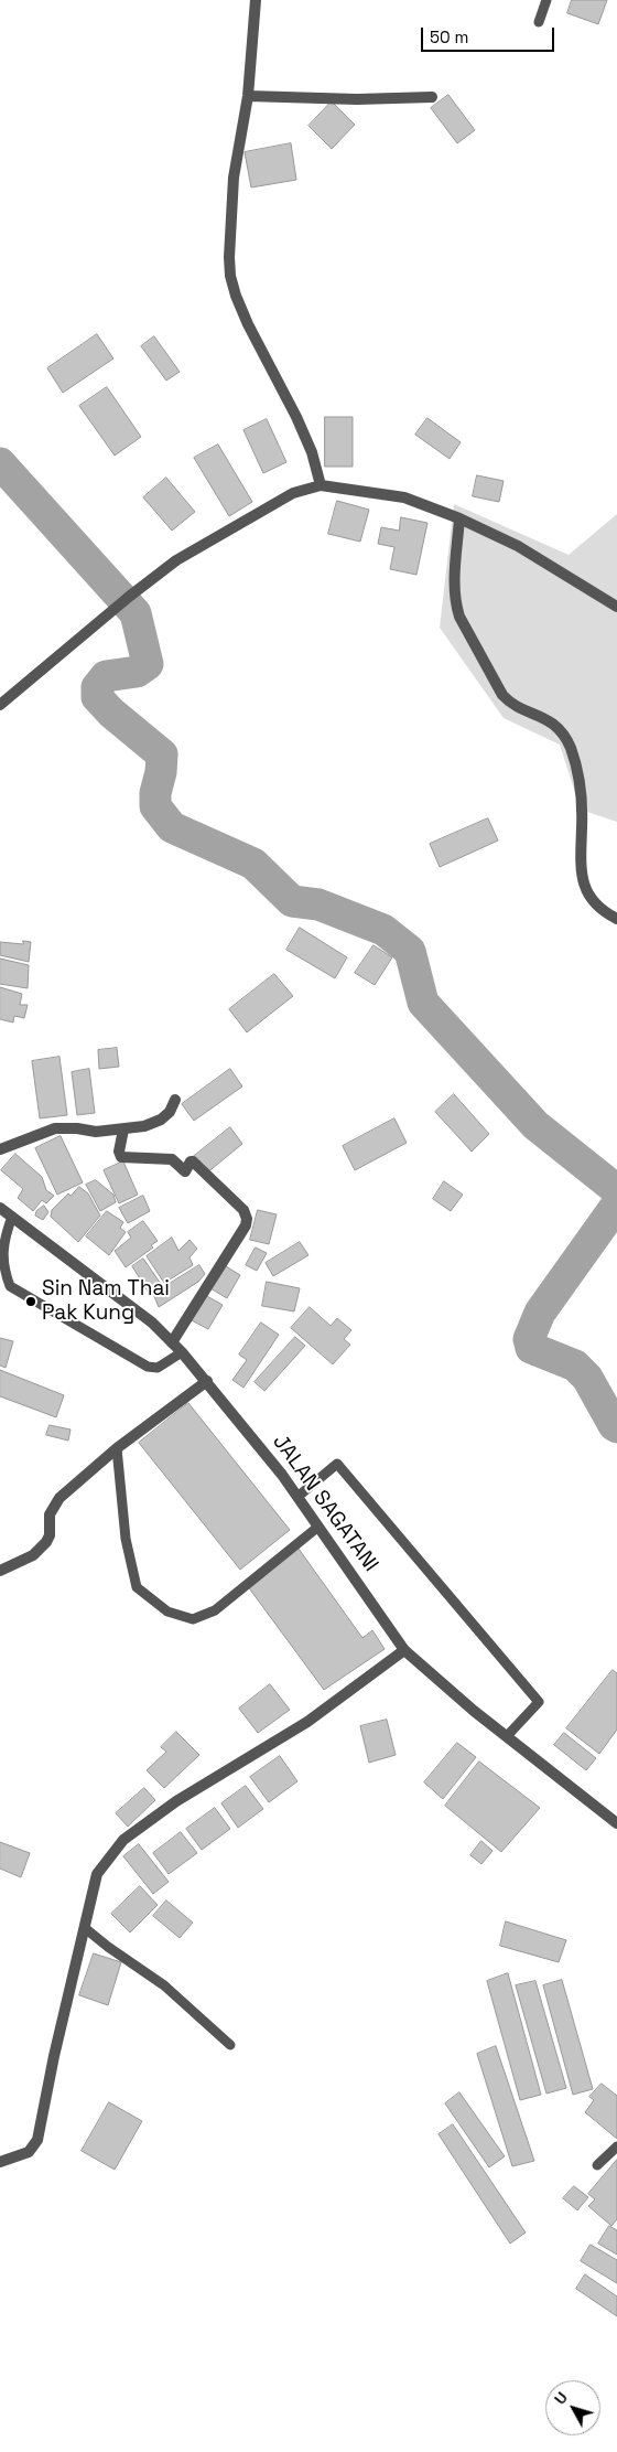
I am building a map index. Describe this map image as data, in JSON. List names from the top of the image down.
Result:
{
  "streets": {
    "street": ["JALAN SAGATANI"]
  },
  "places": ["Sin Nam Thai Pak Kung"],
  "scale_bar": "50 m",
  "north": "top left"
}
